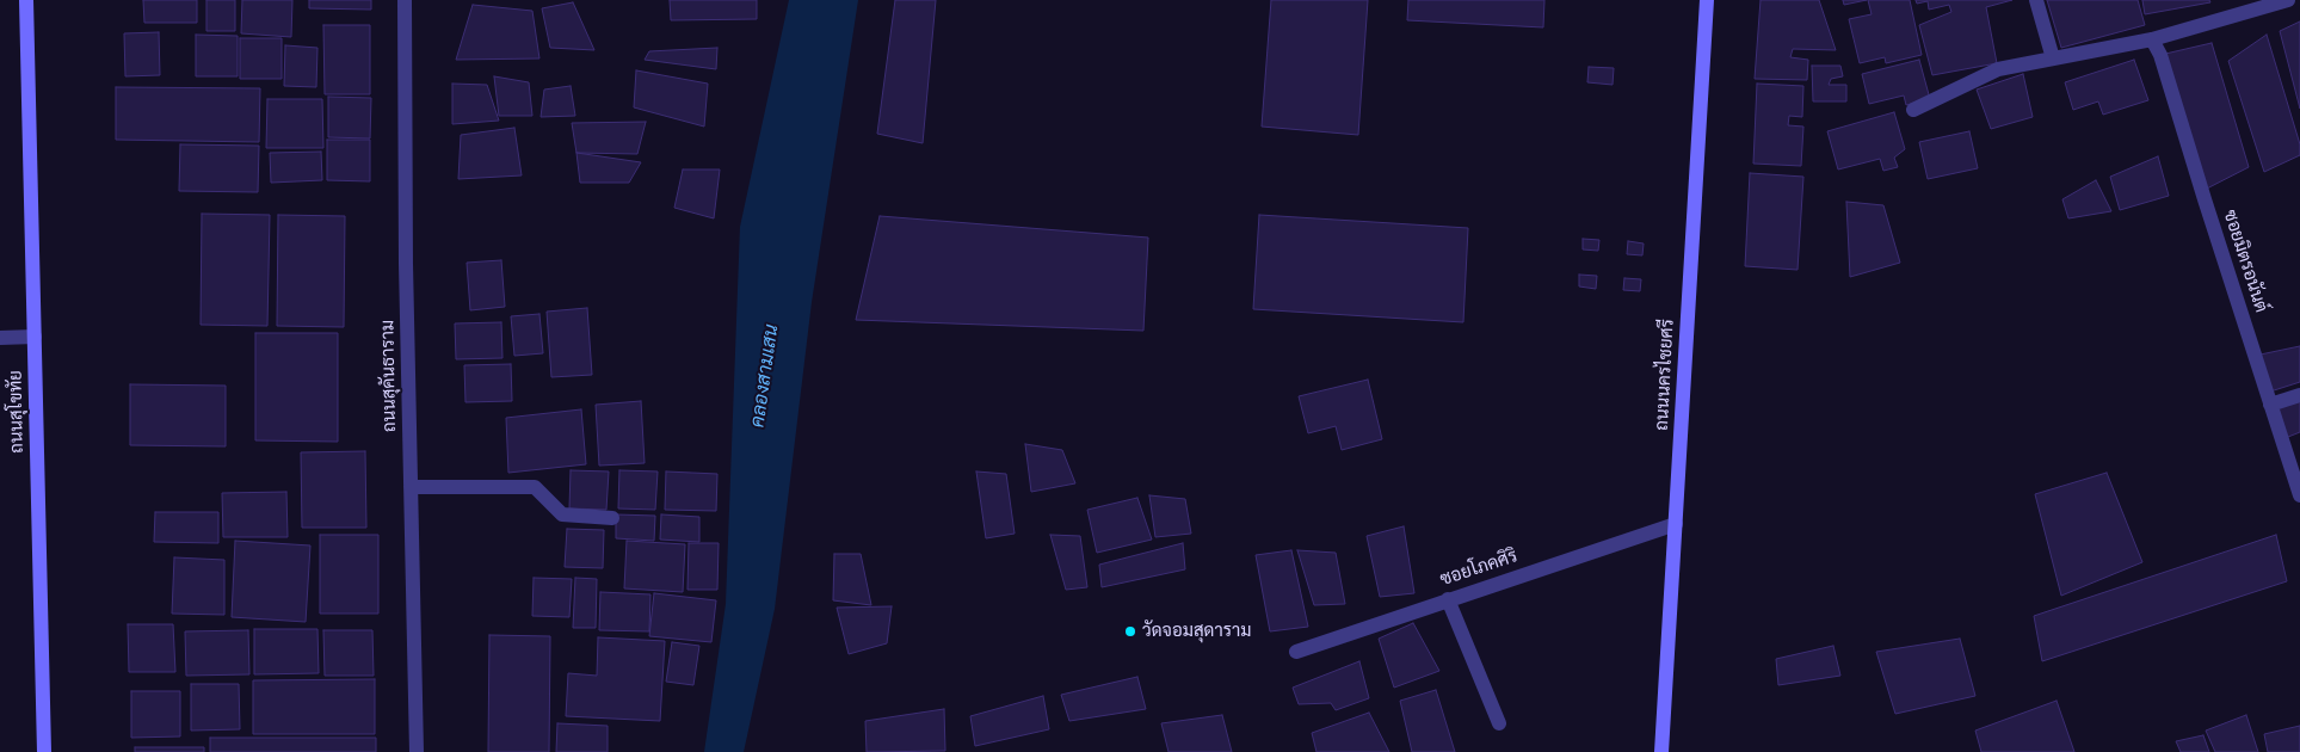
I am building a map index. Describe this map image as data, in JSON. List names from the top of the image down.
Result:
{
  "streets": {
    "street": [
      "ซอยมิตรอนันต์",
      "ถนนนครไชยศรี",
      "ถนนสุคันธาราม",
      "ถนนสุโขทัย",
      "ซอยโภคศิริ"
    ]
  },
  "crossings": [
    ["ถนนนครไชยศรี", "ซอยโภคศิริ"]
  ],
  "water": ["คลองสามเสน"],
  "places": ["วัดจอมสุดาราม"]
}
